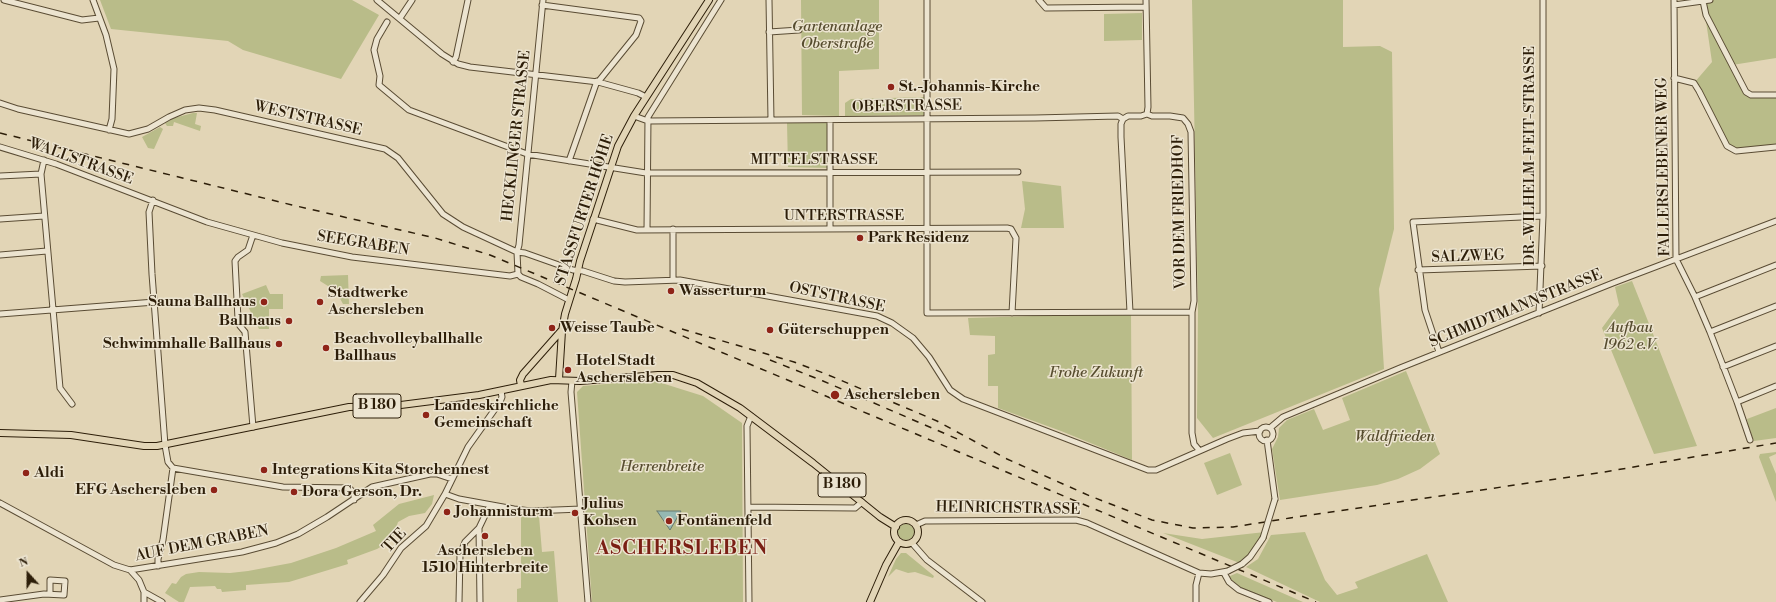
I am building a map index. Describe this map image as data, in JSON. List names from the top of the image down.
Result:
{
  "streets": {
    "main road": ["STASSFURTER HÖHE", "B 180"],
    "street": [
      "OBERSTRASSE",
      "WESTSTRASSE",
      "HECKLINGER STRASSE",
      "DR.-WILHELM-FEIT-STRASSE",
      "MITTELSTRASSE",
      "WALLSTRASSE",
      "FALLERSLEBENER WEG",
      "VOR DEM FRIEDHOF",
      "UNTERSTRASSE",
      "SEEGRABEN",
      "SALZWEG",
      "OSTSTRASSE",
      "SCHMIDTMANNSTRASSE",
      "HEINRICHSTRASSE",
      "TIE",
      "AUF DEM GRABEN"
    ]
  },
  "crossings": [
    ["OBERSTRASSE", "STASSFURTER HÖHE"],
    ["OBERSTRASSE", "VOR DEM FRIEDHOF"],
    ["WESTSTRASSE", "HECKLINGER STRASSE"],
    ["WESTSTRASSE", "STASSFURTER HÖHE"],
    ["WESTSTRASSE", "OSTSTRASSE"],
    ["HECKLINGER STRASSE", "MITTELSTRASSE"],
    ["HECKLINGER STRASSE", "SEEGRABEN"],
    ["DR.-WILHELM-FEIT-STRASSE", "SALZWEG"],
    ["DR.-WILHELM-FEIT-STRASSE", "SCHMIDTMANNSTRASSE"],
    ["MITTELSTRASSE", "STASSFURTER HÖHE"],
    ["WALLSTRASSE", "SEEGRABEN"],
    ["FALLERSLEBENER WEG", "SCHMIDTMANNSTRASSE"],
    ["STASSFURTER HÖHE", "UNTERSTRASSE"],
    ["STASSFURTER HÖHE", "SEEGRABEN"],
    ["STASSFURTER HÖHE", "OSTSTRASSE"],
    ["STASSFURTER HÖHE", "B 180"],
    ["VOR DEM FRIEDHOF", "OSTSTRASSE"],
    ["SCHMIDTMANNSTRASSE", "HEINRICHSTRASSE"],
    ["B 180", "HEINRICHSTRASSE"],
    ["B 180", "TIE"],
    ["TIE", "AUF DEM GRABEN"]
  ],
  "districts": ["ASCHERSLEBEN"],
  "parks": [
    "Gartenanlage Oberstraße",
    "Aufbau 1962 e.V.",
    "Frohe Zukunft",
    "Waldfrieden",
    "Herrenbreite"
  ],
  "places": [
    "St.-Johannis-Kirche",
    "Park Residenz",
    "Wasserturm",
    "Sauna Ballhaus",
    "Stadtwerke Aschersleben",
    "Ballhaus",
    "Weisse Taube",
    "Güterschuppen",
    "Schwimmhalle Ballhaus",
    "Beachvolleyballhalle Ballhaus",
    "Hotel Stadt Aschersleben",
    "Aschersleben",
    "Landeskirchliche Gemeinschaft",
    "Integrations Kita Storchennest",
    "Aldi",
    "EFG Aschersleben",
    "Dora Gerson, Dr.",
    "Johannisturm",
    "Julius Kohsen",
    "Fontänenfeld",
    "Aschersleben 1510 Hinterbreite"
  ],
  "north": "top"
}
